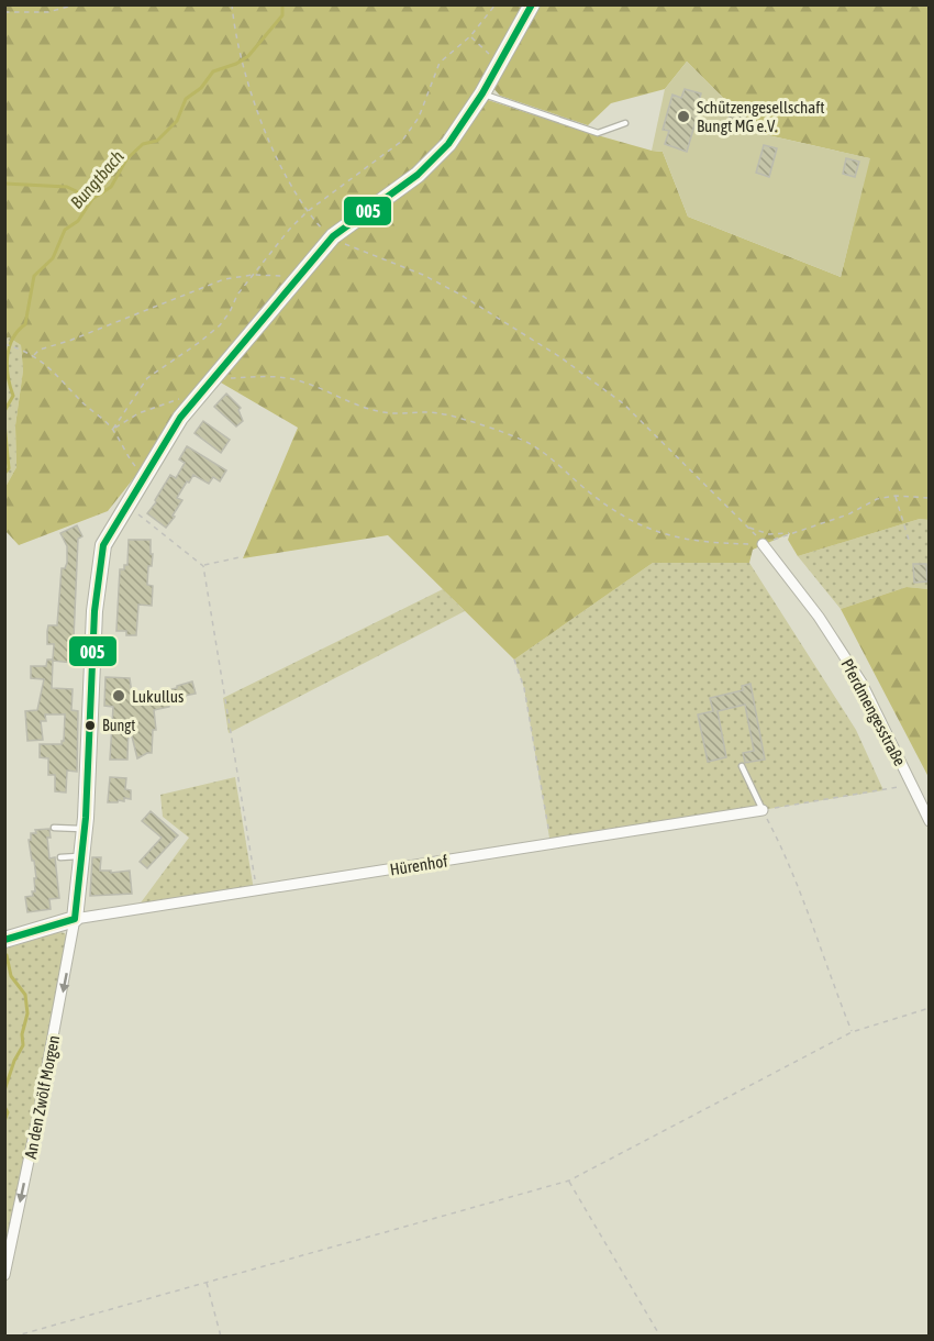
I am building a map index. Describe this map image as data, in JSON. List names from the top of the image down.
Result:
{
  "streets": {
    "street": ["Pferdmengesstraße", "Hürenhof", "An den Zwölf Morgen"]
  },
  "crossings": [
    ["Hürenhof", "An den Zwölf Morgen"]
  ],
  "one_way": ["An den Zwölf Morgen"],
  "water": ["Bungtbach"],
  "places": ["Schützengesellschaft Bungt MG e.V.", "Lukullus", "Bungt"],
  "lines": ["transit line 005"]
}
